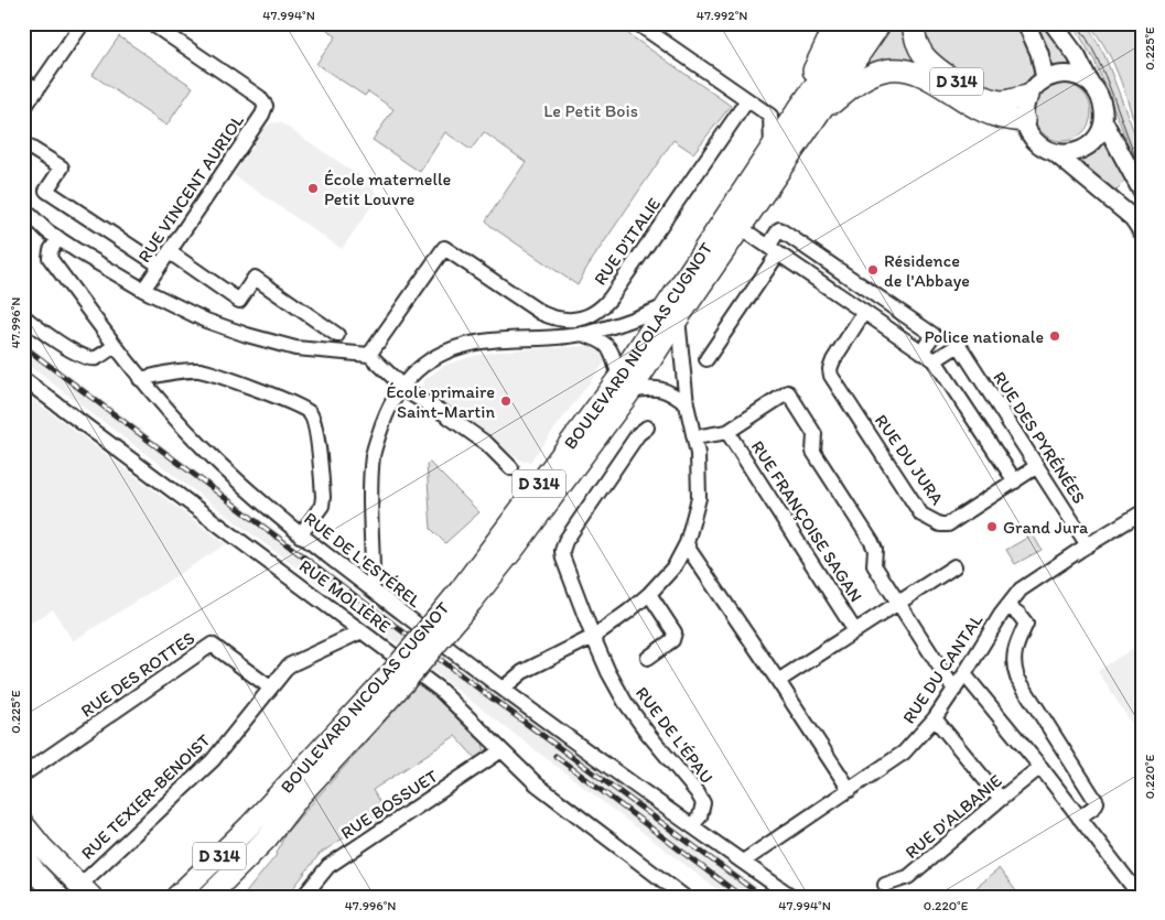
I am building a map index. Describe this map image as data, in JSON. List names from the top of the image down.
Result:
{
  "streets": {
    "main road": ["D 314", "BOULEVARD NICOLAS CUGNOT"],
    "street": [
      "RUE VINCENT AURIOL",
      "RUE D'ITALIE",
      "RUE DES PYRÉNÉES",
      "RUE DU JURA",
      "RUE FRANÇOISE SAGAN",
      "RUE DE L'ESTÉREL",
      "RUE MOLIÈRE",
      "RUE DU CANTAL",
      "RUE DES ROTTES",
      "RUE DE L'ÉPAU",
      "RUE TEXIER-BENOIST",
      "RUE BOSSUET",
      "RUE D'ALBANIE"
    ]
  },
  "crossings": [
    ["D 314", "BOULEVARD NICOLAS CUGNOT"],
    ["RUE DES PYRÉNÉES", "RUE DU JURA"],
    ["RUE DES PYRÉNÉES", "RUE DU CANTAL"],
    ["RUE DE L'ESTÉREL", "RUE DU CANTAL"],
    ["RUE DE L'ESTÉREL", "RUE DE L'ÉPAU"],
    ["RUE MOLIÈRE", "RUE TEXIER-BENOIST"],
    ["RUE MOLIÈRE", "RUE BOSSUET"],
    ["RUE DES ROTTES", "RUE TEXIER-BENOIST"]
  ],
  "parks": ["Le Petit Bois"],
  "places": [
    "École maternelle Petit Louvre",
    "Résidence de l'Abbaye",
    "Police nationale",
    "École primaire Saint-Martin",
    "Grand Jura"
  ],
  "coordinates": [
    "47.994°N",
    "47.992°N",
    "0.225°E",
    "47.996°N",
    "0.220°E"
  ]
}
